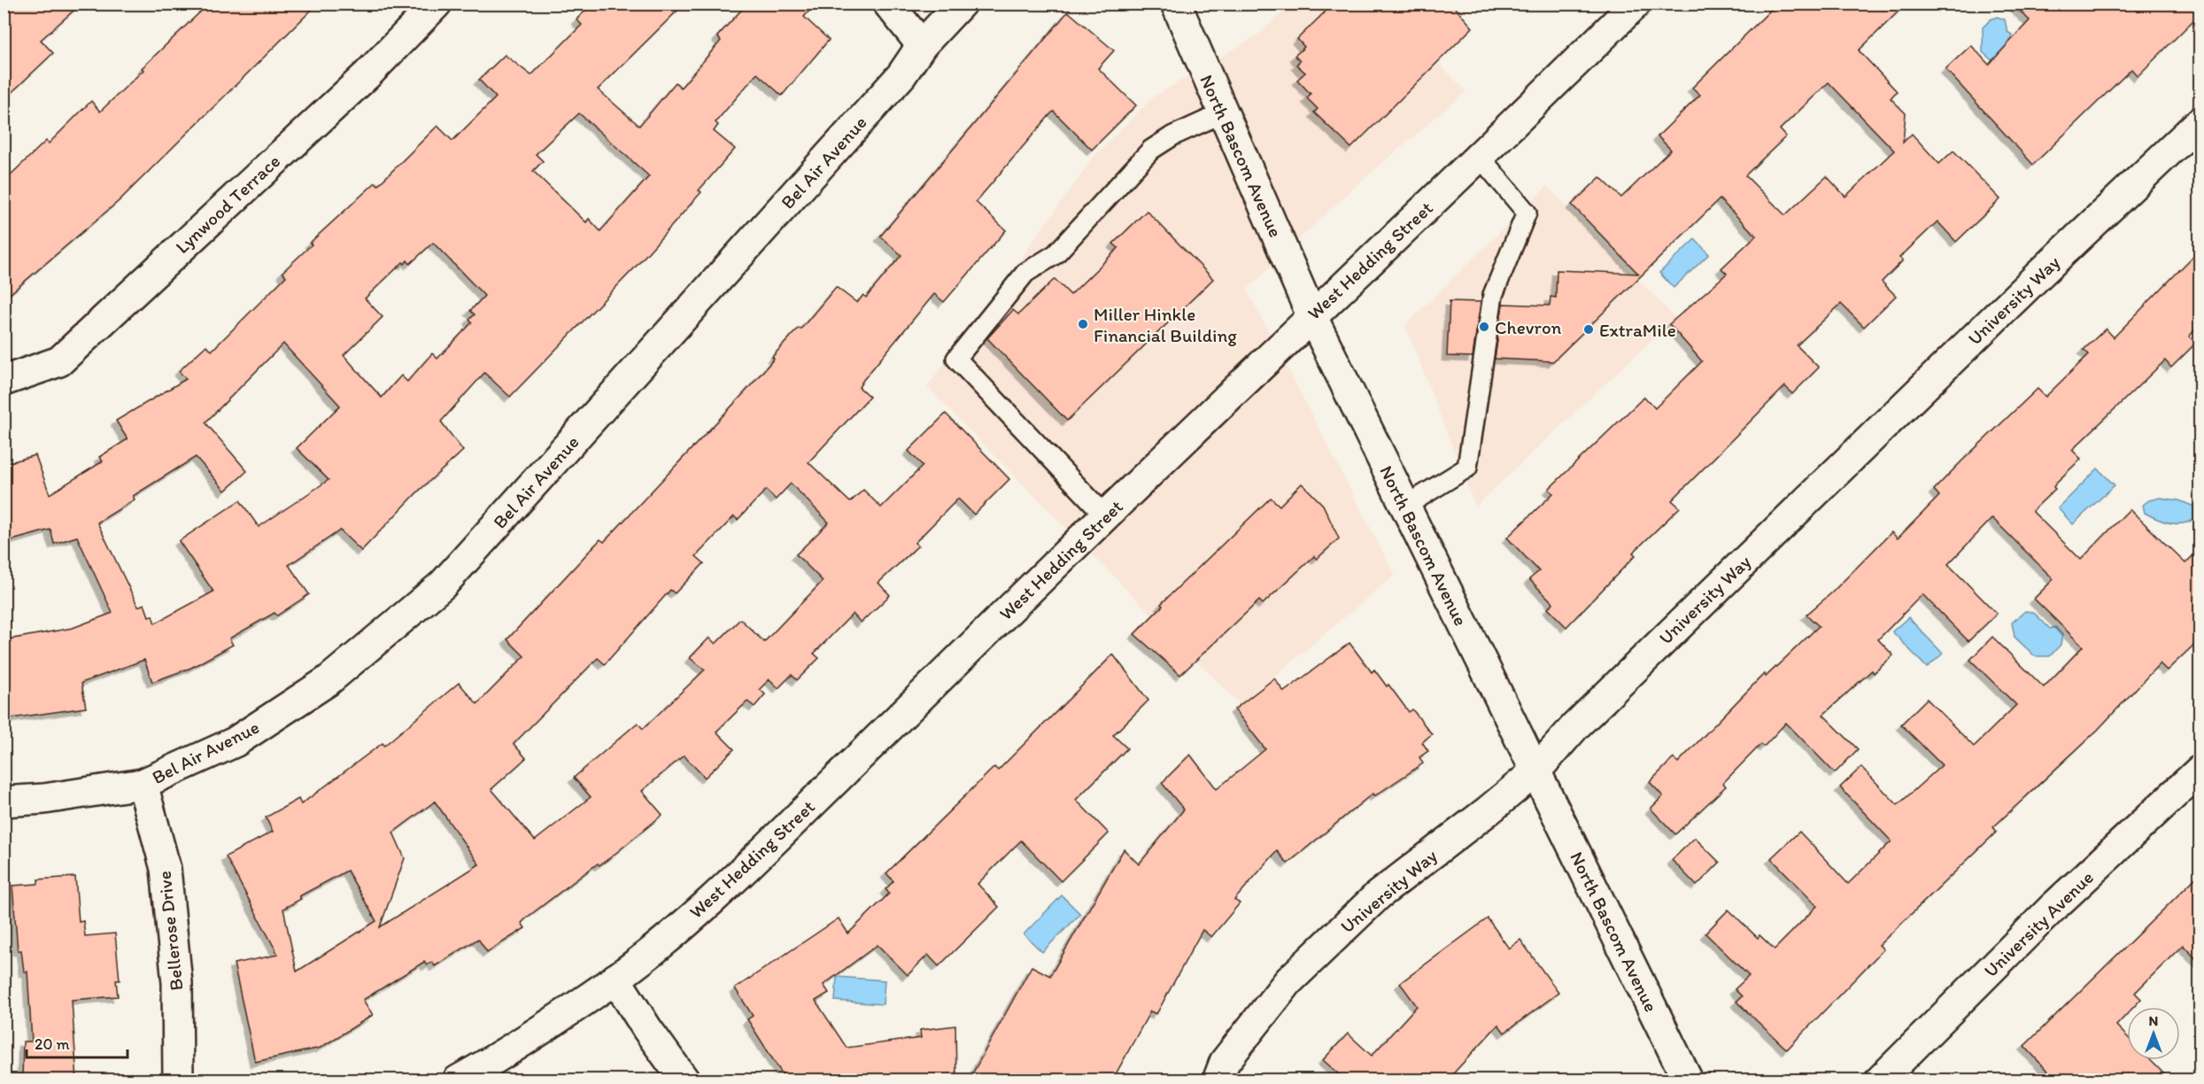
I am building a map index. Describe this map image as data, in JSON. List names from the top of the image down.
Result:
{
  "streets": {
    "street": [
      "North Bascom Avenue",
      "Bel Air Avenue",
      "Lynwood Terrace",
      "West Hedding Street",
      "University Way",
      "University Avenue",
      "Bellerose Drive"
    ]
  },
  "crossings": [
    ["North Bascom Avenue", "West Hedding Street"],
    ["North Bascom Avenue", "University Way"],
    ["Bel Air Avenue", "Bellerose Drive"]
  ],
  "places": ["Miller Hinkle Financial Building", "Chevron", "ExtraMile"],
  "scale_bar": "20 m",
  "north": "top"
}
